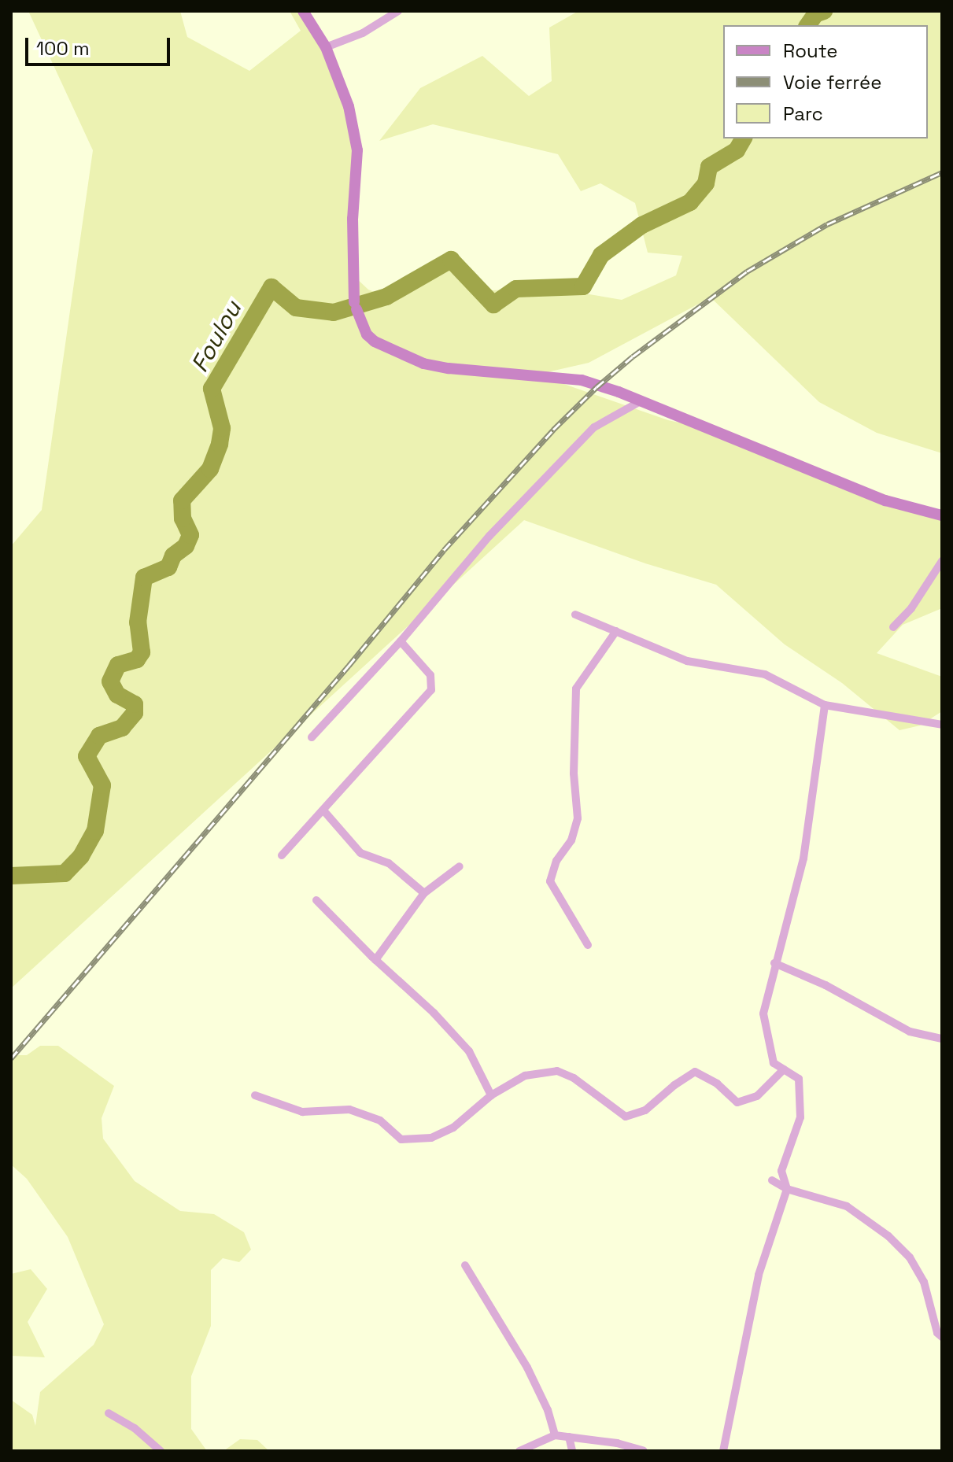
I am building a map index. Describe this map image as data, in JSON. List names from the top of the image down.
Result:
{
  "water": ["Foulou"],
  "legend": ["Route", "Voie ferrée", "Parc"],
  "scale_bar": "100 m"
}
